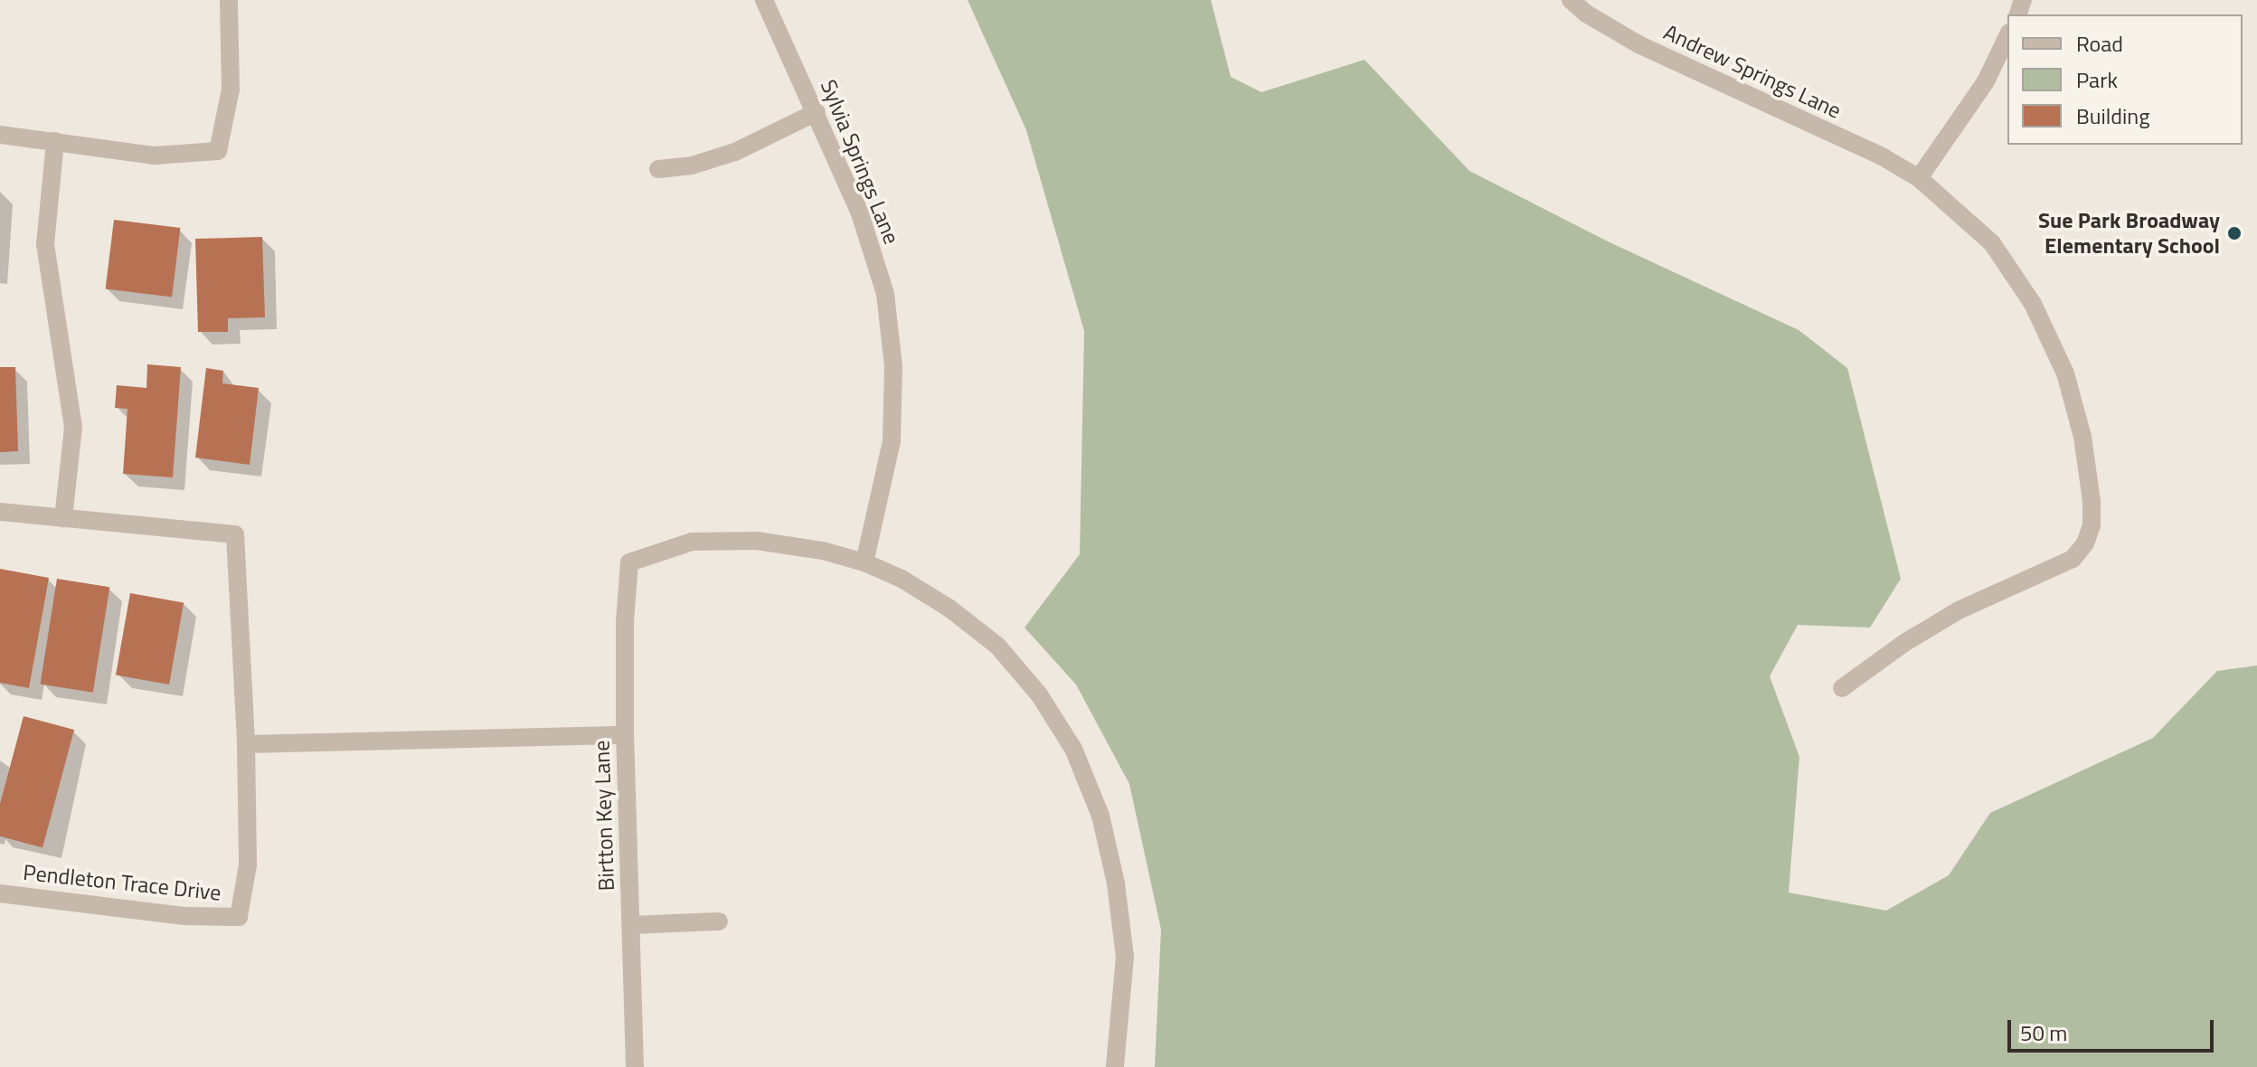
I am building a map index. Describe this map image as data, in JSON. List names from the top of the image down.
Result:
{
  "streets": {
    "street": [
      "Andrew Springs Lane",
      "Sylvia Springs Lane",
      "Birtton Key Lane",
      "Pendleton Trace Drive"
    ]
  },
  "crossings": [
    ["Sylvia Springs Lane", "Birtton Key Lane"]
  ],
  "places": ["Sue Park Broadway Elementary School"],
  "legend": ["Road", "Park", "Building"],
  "scale_bar": "50 m"
}
